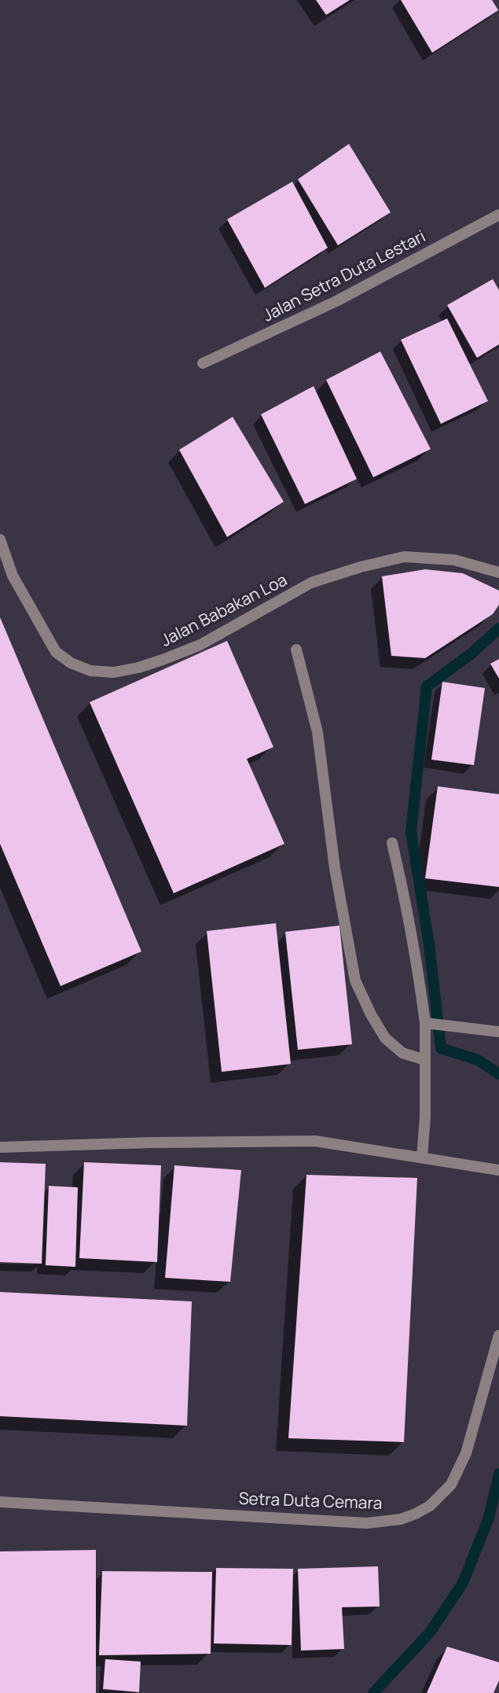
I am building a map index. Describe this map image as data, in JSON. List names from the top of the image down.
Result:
{
  "streets": {
    "street": ["Jalan Setra Duta Lestari", "Jalan Babakan Loa", "Setra Duta Cemara"]
  }
}
